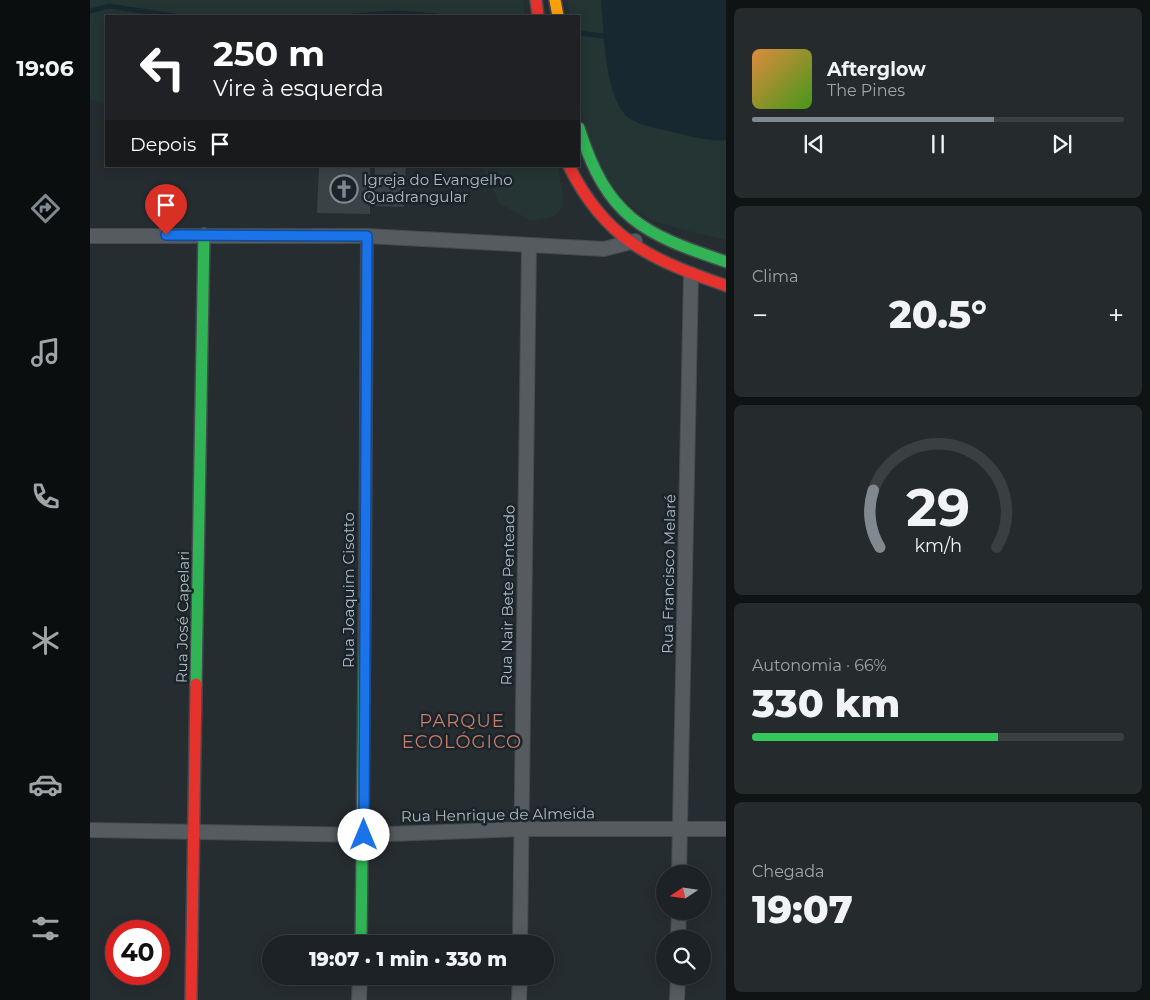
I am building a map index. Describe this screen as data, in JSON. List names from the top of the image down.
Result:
{
  "streets": {
    "street": [
      "Rua Francisco Melaré",
      "Rua Joaquim Cisotto",
      "Rua Nair Bete Penteado",
      "Rua José Capelari",
      "Rua Henrique de Almeida"
    ]
  },
  "crossings": [
    ["Rua Francisco Melaré", "Rua Henrique de Almeida"],
    ["Rua Joaquim Cisotto", "Rua Henrique de Almeida"],
    ["Rua Nair Bete Penteado", "Rua Henrique de Almeida"],
    ["Rua José Capelari", "Rua Henrique de Almeida"]
  ],
  "districts": ["PARQUE ECOLÓGICO"],
  "places": {
    "church": ["Igreja do Evangelho Quadrangular"]
  },
  "north": "left",
  "page": {
    "tabs": "19:06",
    "turn": ["250 m", "Vire à esquerda"],
    "song": ["Afterglow", "The Pines"],
    "then": "Depois",
    "tile": [
      "Clima",
      ["Autonomia · 66%", "330 km"],
      ["Chegada", "19:07"]
    ],
    "heat": ["−", "20.5°", "+"],
    "limit": "40",
    "trip": "19:07 · 1 min · 330 m",
    "gauge": ["29", "km/h"]
  }
}
